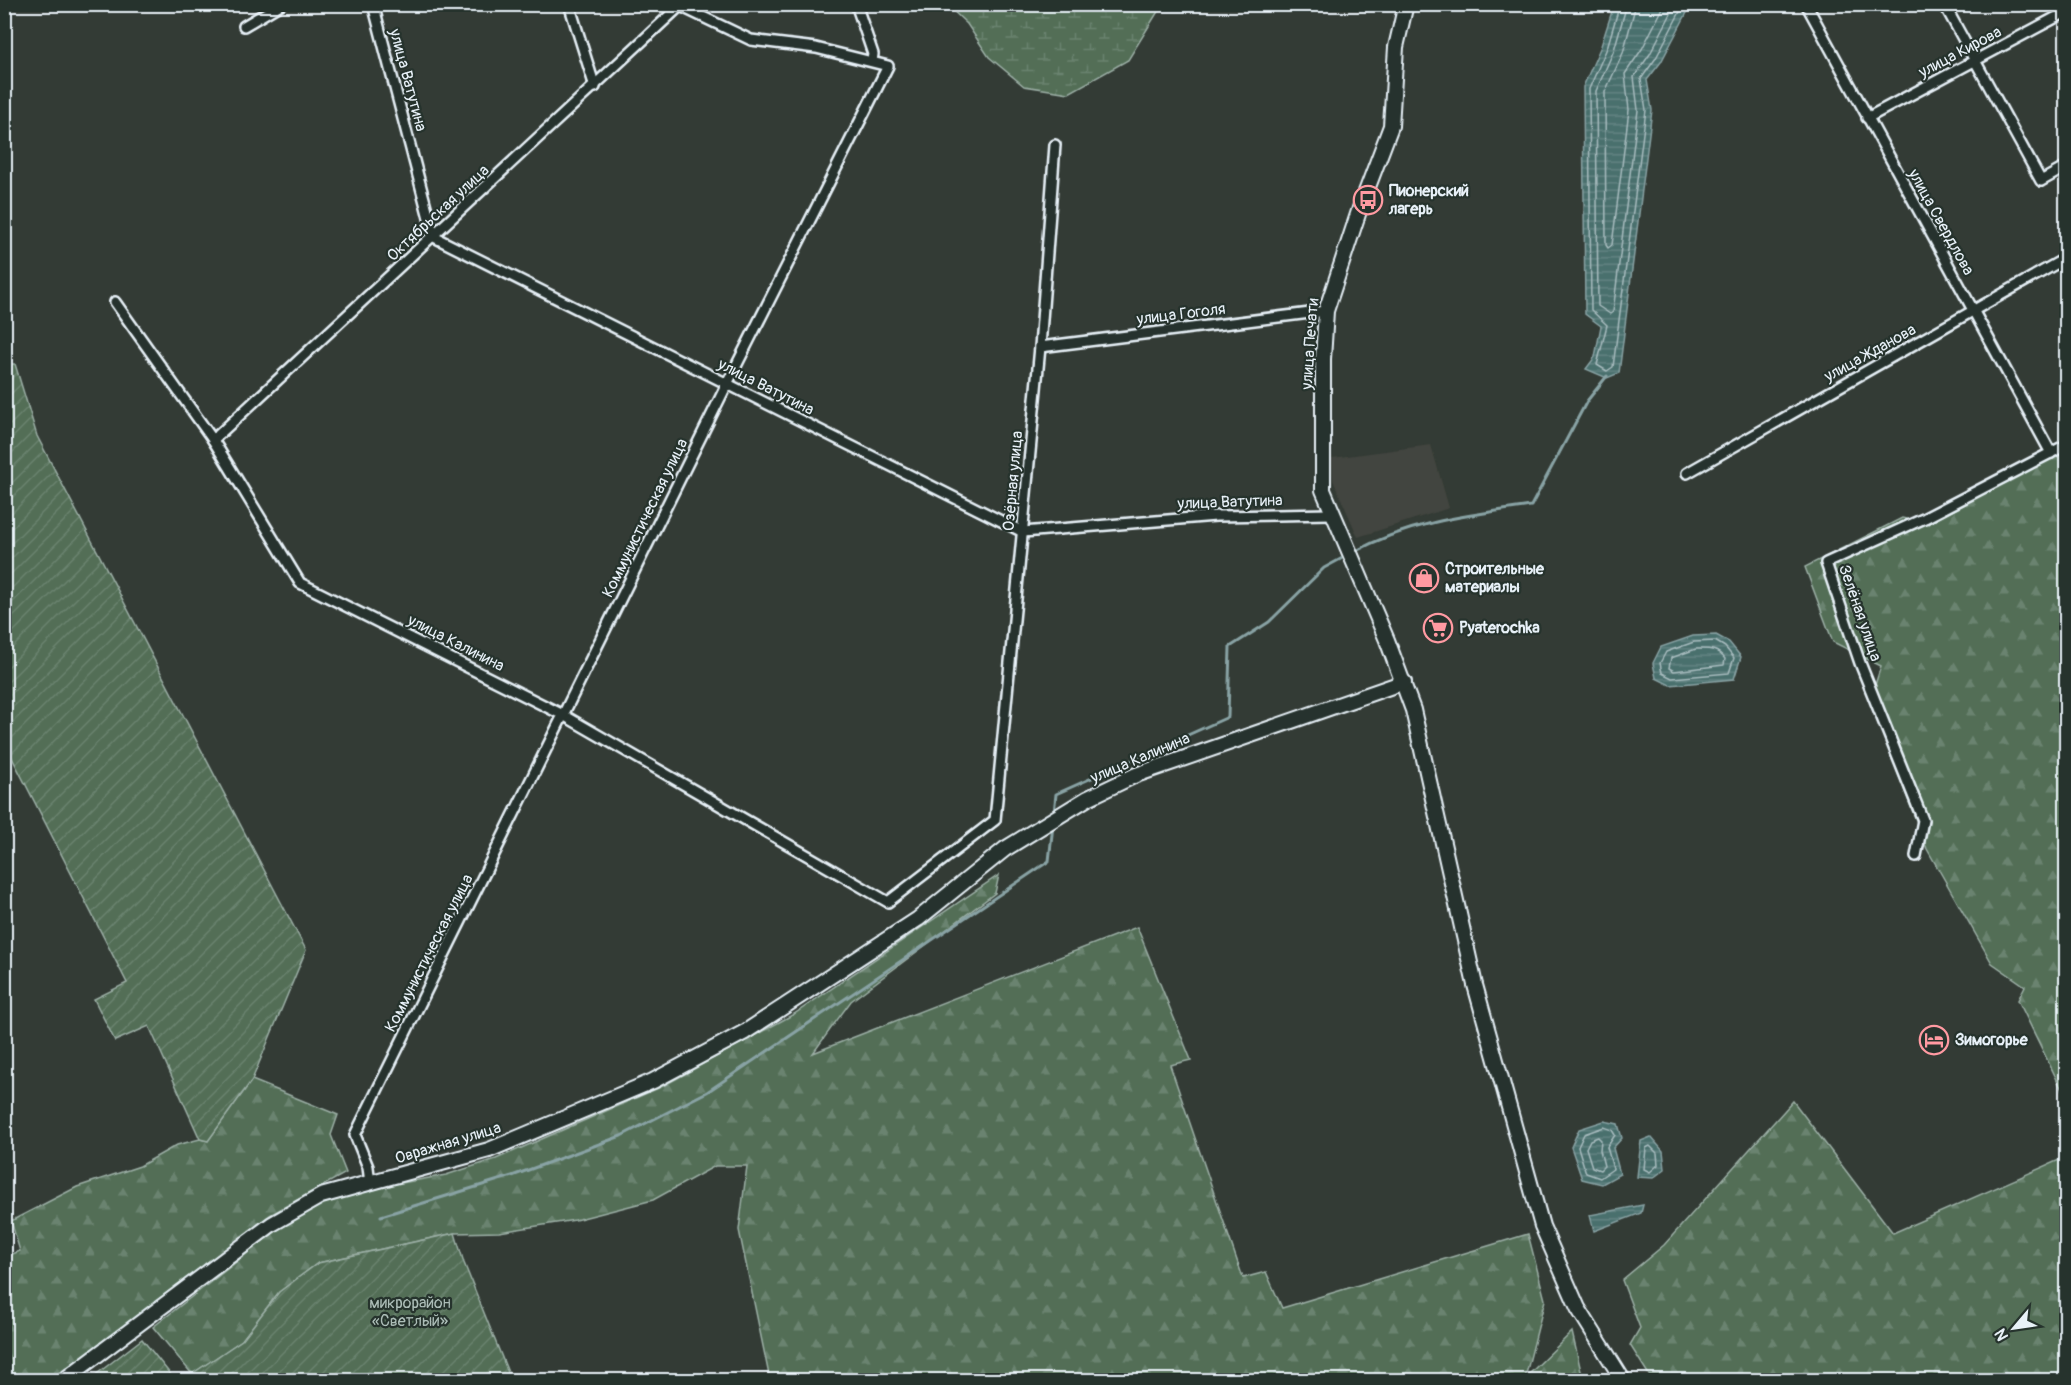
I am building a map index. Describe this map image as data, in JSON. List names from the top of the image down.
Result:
{
  "streets": {
    "street": [
      "улица Кирова",
      "улица Ватутина",
      "Октябрьская улица",
      "улица Свердлова",
      "улица Гоголя",
      "улица Печати",
      "улица Жданова",
      "Озёрная улица",
      "Коммунистическая улица",
      "Зелёная улица",
      "улица Калинина",
      "Овражная улица"
    ]
  },
  "crossings": [
    ["улица Кирова", "улица Свердлова"],
    ["улица Ватутина", "Октябрьская улица"],
    ["улица Ватутина", "улица Печати"],
    ["улица Ватутина", "Озёрная улица"],
    ["улица Ватутина", "Коммунистическая улица"],
    ["Октябрьская улица", "улица Калинина"],
    ["улица Свердлова", "улица Жданова"],
    ["улица Свердлова", "Зелёная улица"],
    ["улица Гоголя", "улица Печати"],
    ["улица Гоголя", "Озёрная улица"],
    ["улица Печати", "улица Калинина"],
    ["Озёрная улица", "улица Калинина"],
    ["Коммунистическая улица", "улица Калинина"],
    ["Коммунистическая улица", "Овражная улица"],
    ["улица Калинина", "Овражная улица"]
  ],
  "parks": ["микрорайон «Светлый»"],
  "places": {
    "bus stop": ["Пионерский лагерь"],
    "shop": ["Строительные материалы"],
    "supermarket": ["Pyaterochka"],
    "hotel": ["Зимогорье"]
  },
  "north": "bottom left"
}
